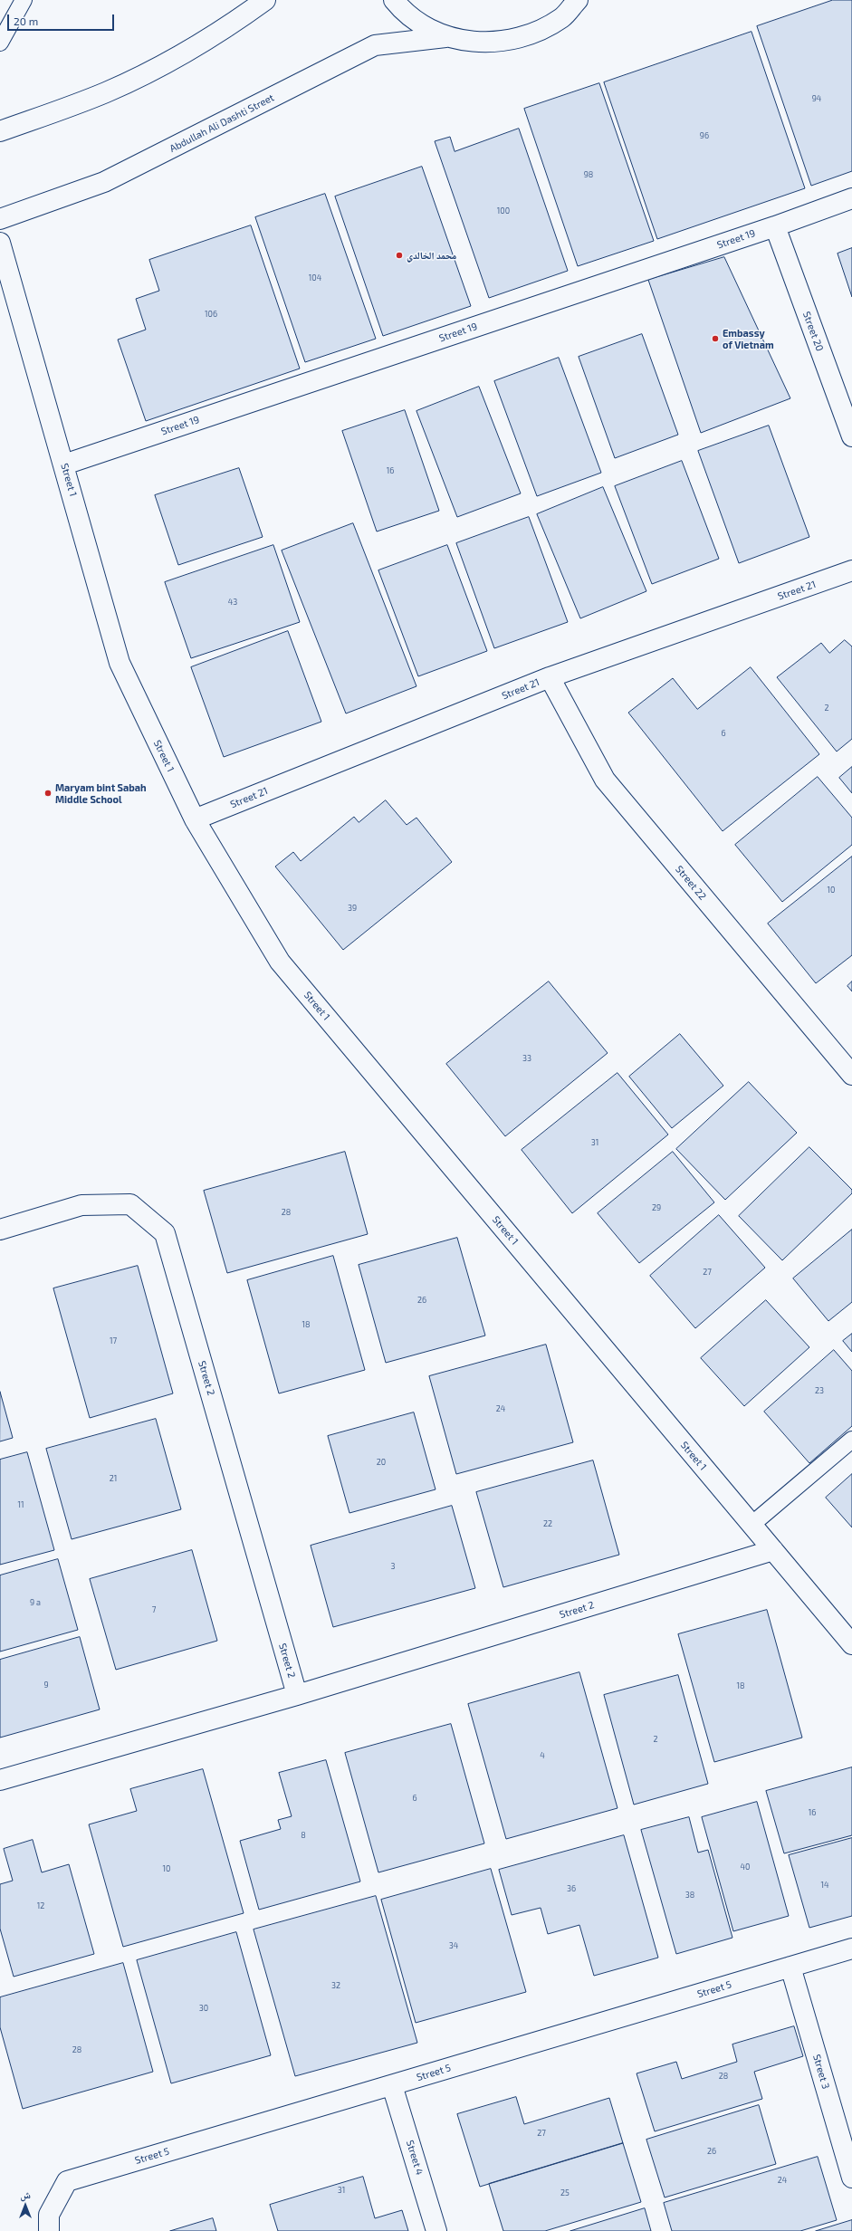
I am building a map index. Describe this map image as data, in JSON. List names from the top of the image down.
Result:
{
  "streets": {
    "street": [
      "Abdullah Ali Dashti Street",
      "Street 19",
      "Street 20",
      "Street 1",
      "Street 21",
      "Street 22",
      "Street 2",
      "Street 5",
      "Street 3",
      "Street 4"
    ]
  },
  "crossings": [
    ["Street 19", "Street 20"],
    ["Street 19", "Street 1"],
    ["Street 1", "Street 21"],
    ["Street 1", "Street 2"],
    ["Street 21", "Street 22"],
    ["Street 5", "Street 3"],
    ["Street 5", "Street 4"]
  ],
  "places": ["محمد الخالدي", "Embassy of Vietnam", "Maryam bint Sabah Middle School"],
  "house_numbers": [
    "94",
    "96",
    "98",
    "100",
    "104",
    "106",
    "16",
    "43",
    "2",
    "6",
    "10",
    "39",
    "33",
    "31",
    "29",
    "28",
    "27",
    "26",
    "18",
    "17",
    "23",
    "24",
    "20",
    "21",
    "11",
    "22",
    "3",
    "9 a",
    "7",
    "9",
    "18",
    "2",
    "4",
    "6",
    "16",
    "8",
    "40",
    "10",
    "14",
    "36",
    "38",
    "12",
    "34",
    "32",
    "30",
    "28",
    "28",
    "27",
    "26",
    "24",
    "31",
    "25"
  ],
  "scale_bar": "20 m",
  "north": "top"
}
